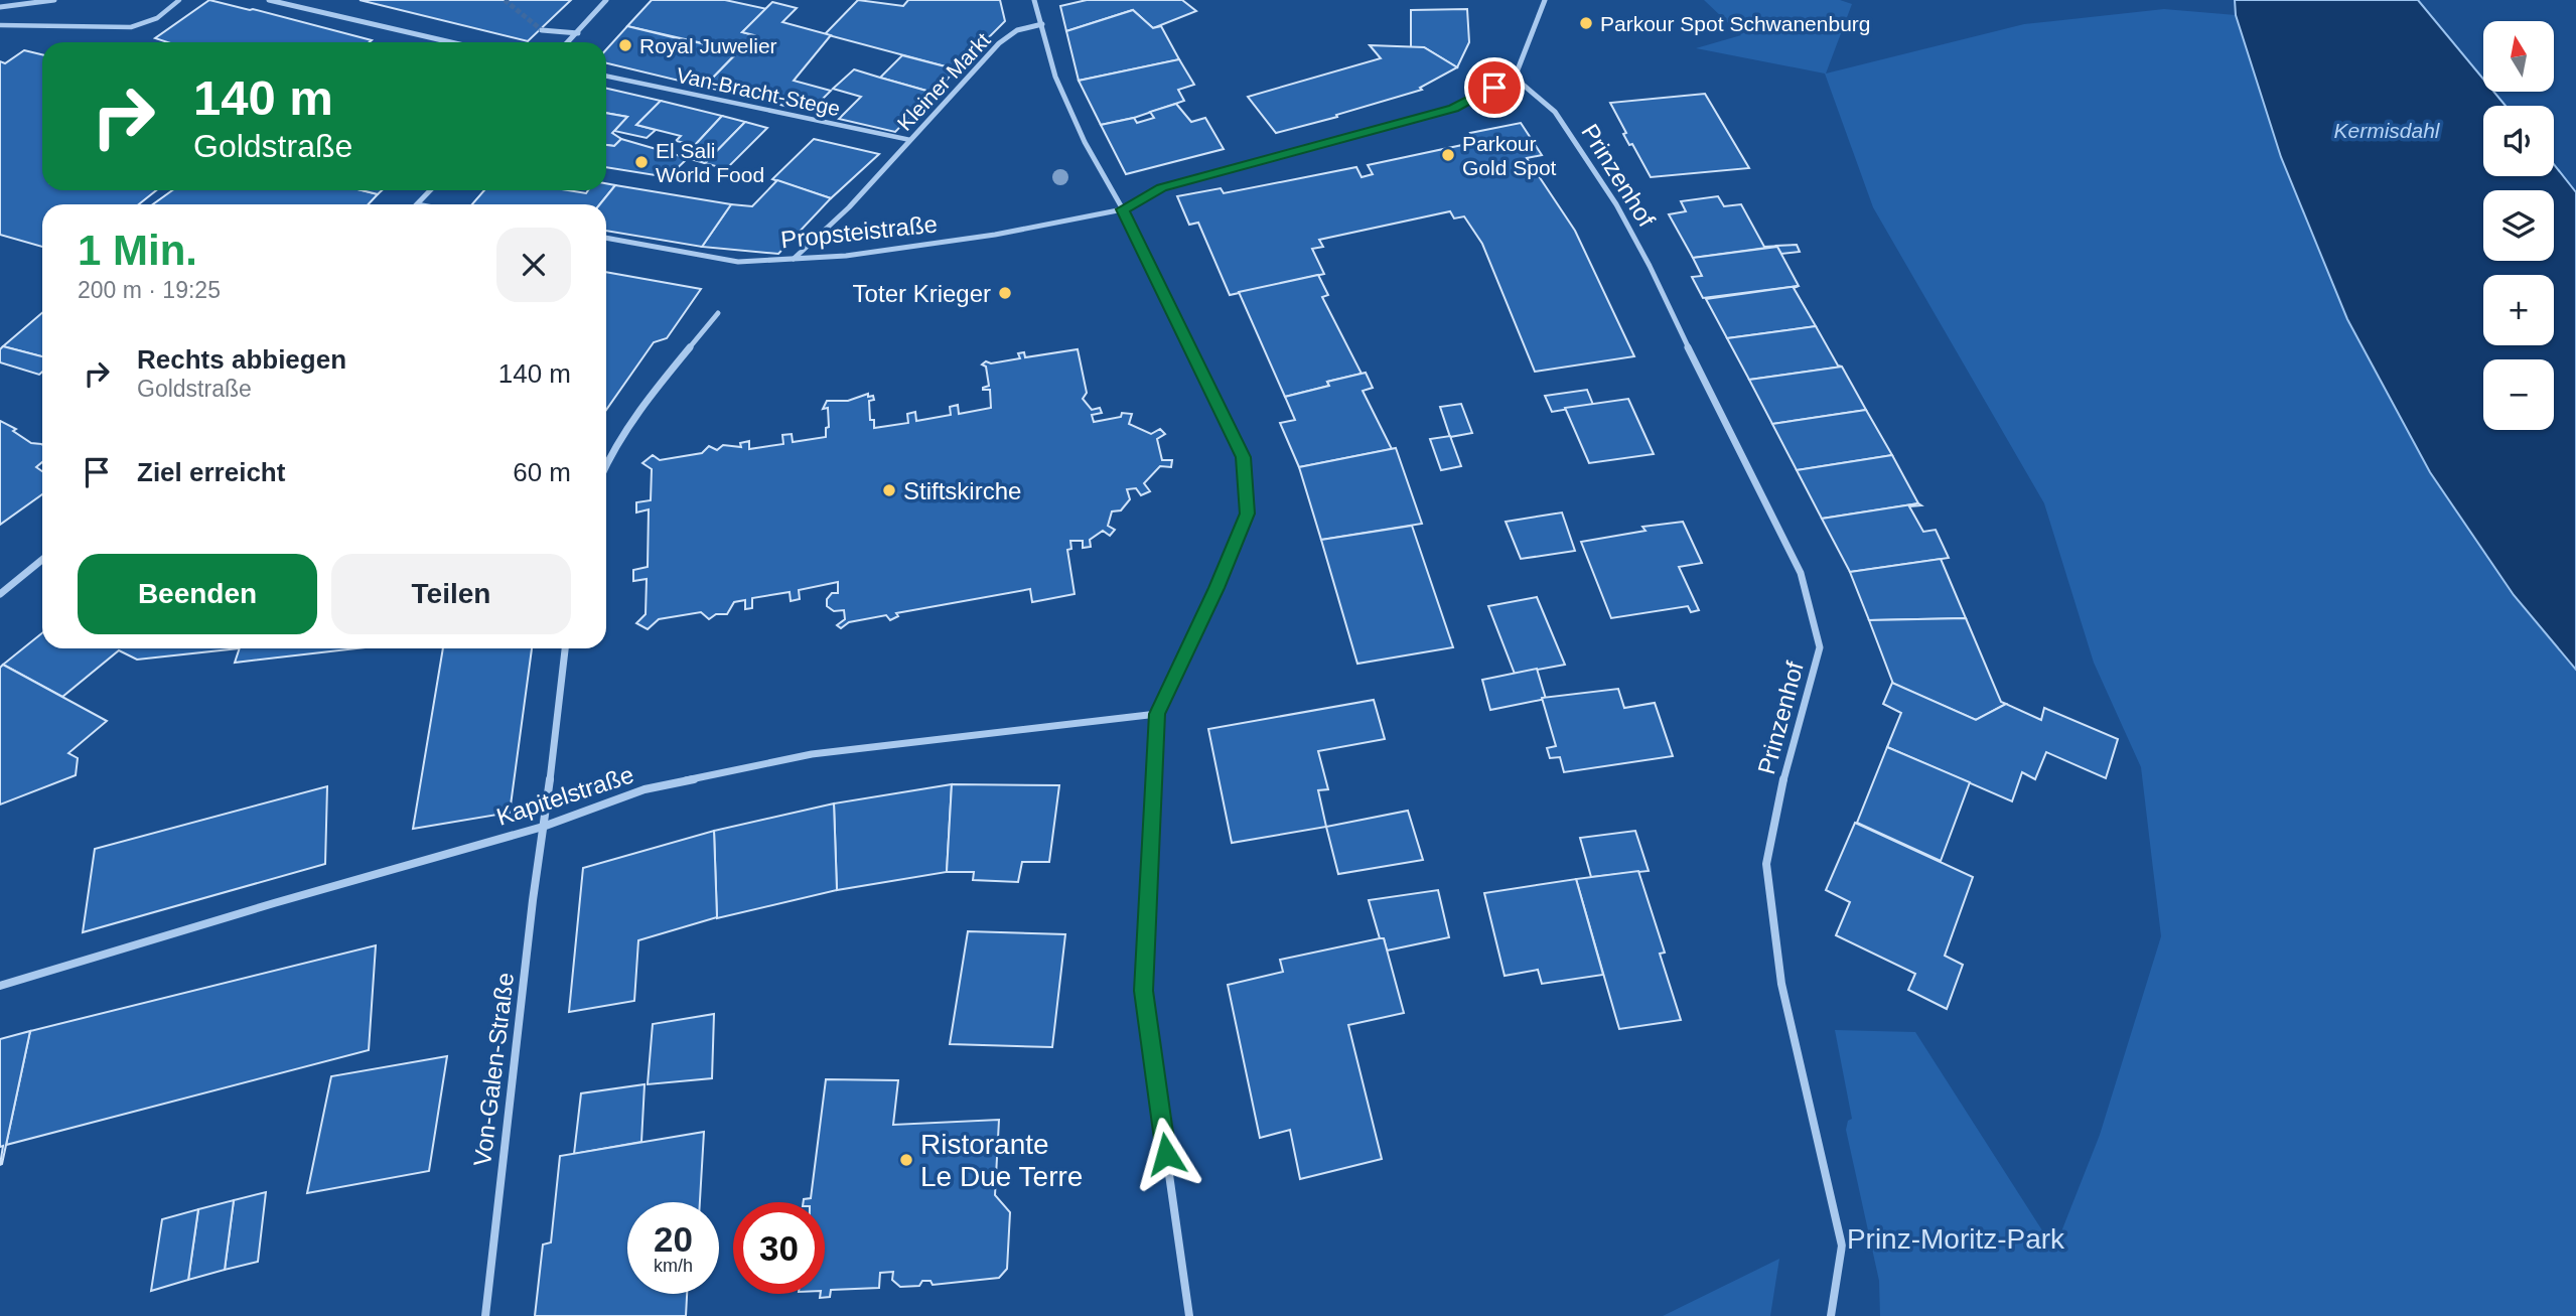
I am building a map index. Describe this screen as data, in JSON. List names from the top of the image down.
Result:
{
  "streets": {
    "street": [
      "Kleiner Markt",
      "Prinzenhof",
      "Propsteistraße",
      "Kapitelstraße",
      "Von-Galen-Straße"
    ],
    "lane": ["Van-Bracht-Stege"]
  },
  "crossings": [
    ["Kleiner Markt", "Van-Bracht-Stege"],
    ["Kleiner Markt", "Propsteistraße"],
    ["Prinzenhof", "Propsteistraße"],
    ["Kapitelstraße", "Von-Galen-Straße"]
  ],
  "water": ["Kermisdahl"],
  "parks": ["Prinz-Moritz-Park"],
  "places": [
    "Parkour Spot Schwanenburg",
    "Royal Juwelier",
    "Parkour Gold Spot",
    "El Sali World Food",
    "Toter Krieger",
    "Stiftskirche",
    "Ristorante Le Due Terre"
  ],
  "north": "top",
  "page": {
    "map_buttons": ["+", "−"],
    "turn": ["140 m", "Goldstraße"],
    "heading": ["1 Min.", "200 m · 19:25"],
    "list": [
      {
        "name": "Rechts abbiegen",
        "note": "Goldstraße",
        "value": "140 m"
      },
      {
        "name": "Ziel erreicht",
        "value": "60 m"
      }
    ],
    "buttons": ["Beenden", "Teilen"],
    "speed": "20 km/h",
    "limit": "30"
  }
}
